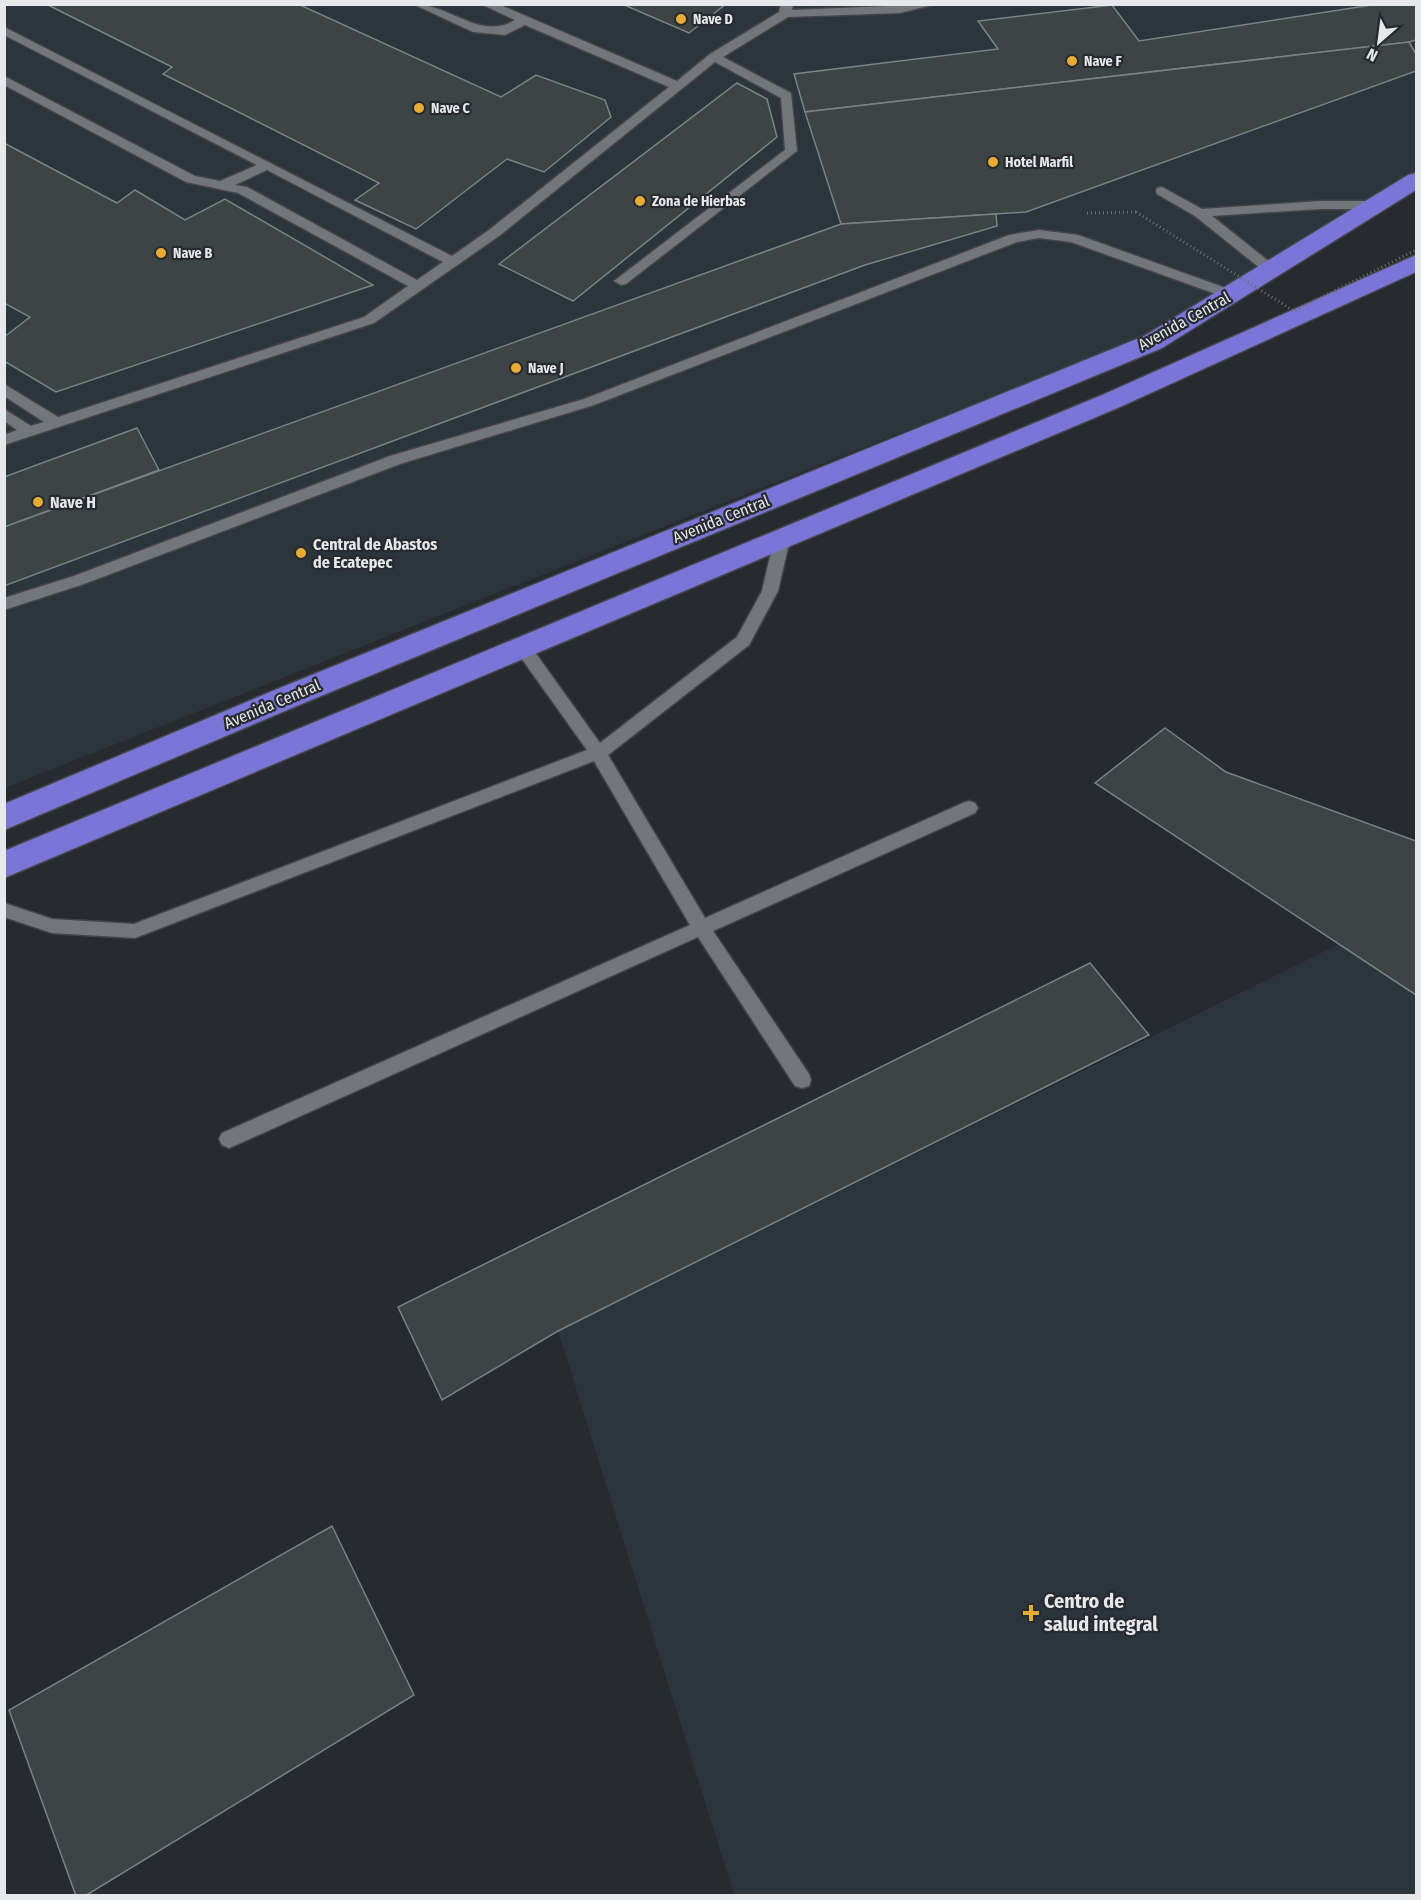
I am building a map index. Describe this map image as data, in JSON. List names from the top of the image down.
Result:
{
  "streets": {
    "highway": ["Avenida Central"]
  },
  "places": {
    "other": [
      "Nave D",
      "Nave F",
      "Nave C",
      "Hotel Marfil",
      "Zona de Hierbas",
      "Nave B",
      "Nave J",
      "Nave H",
      "Central de Abastos de Ecatepec"
    ],
    "health": ["Centro de salud integral"]
  },
  "north": "bottom left"
}
